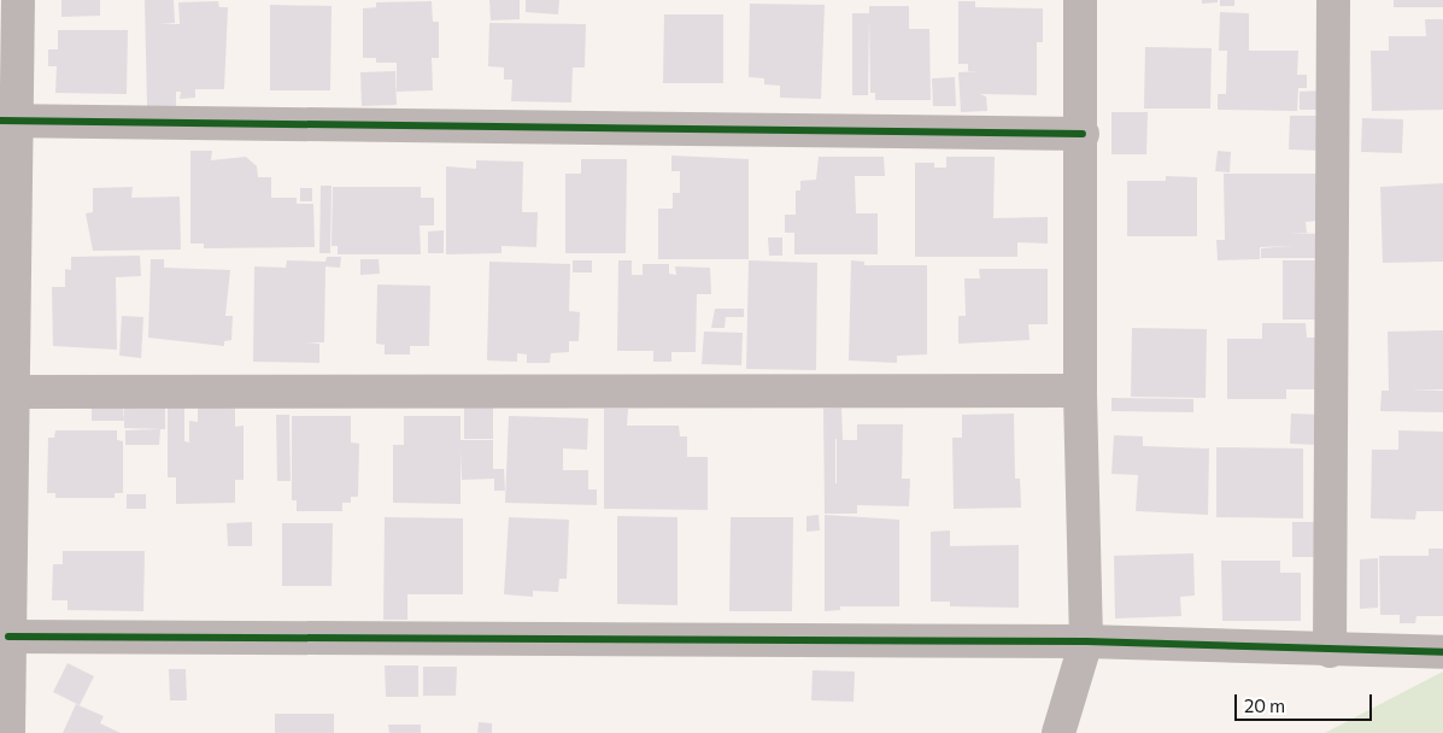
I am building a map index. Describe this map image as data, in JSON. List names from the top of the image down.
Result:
{
  "scale_bar": "20 m"
}
